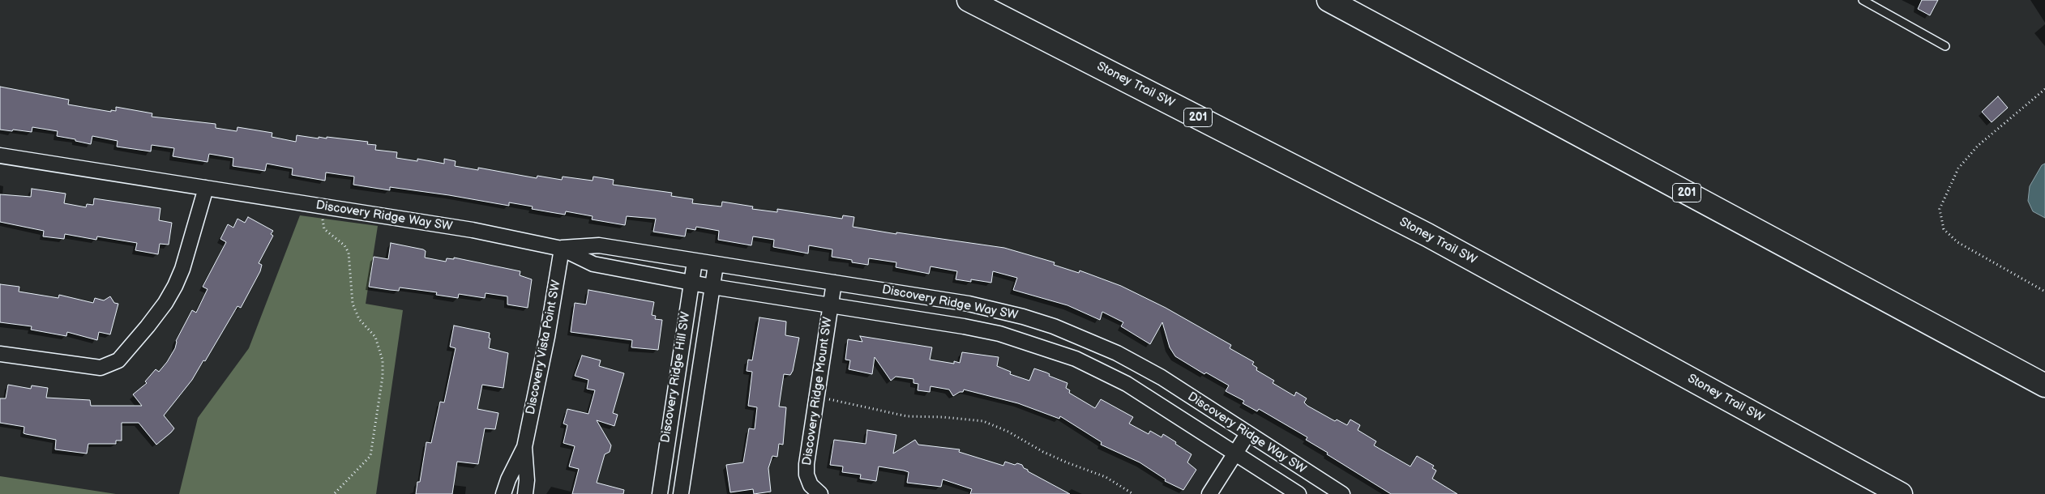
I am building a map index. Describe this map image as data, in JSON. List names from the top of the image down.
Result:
{
  "streets": {
    "highway": ["Stoney Trail SW", "201"],
    "street": [
      "Discovery Ridge Way SW",
      "Discovery Vista Point SW",
      "Discovery Ridge Hill SW",
      "Discovery Ridge Mount SW"
    ]
  },
  "crossings": [
    ["Discovery Ridge Way SW", "Discovery Vista Point SW"],
    ["Discovery Ridge Way SW", "Discovery Ridge Hill SW"],
    ["Discovery Ridge Way SW", "Discovery Ridge Mount SW"]
  ]
}
